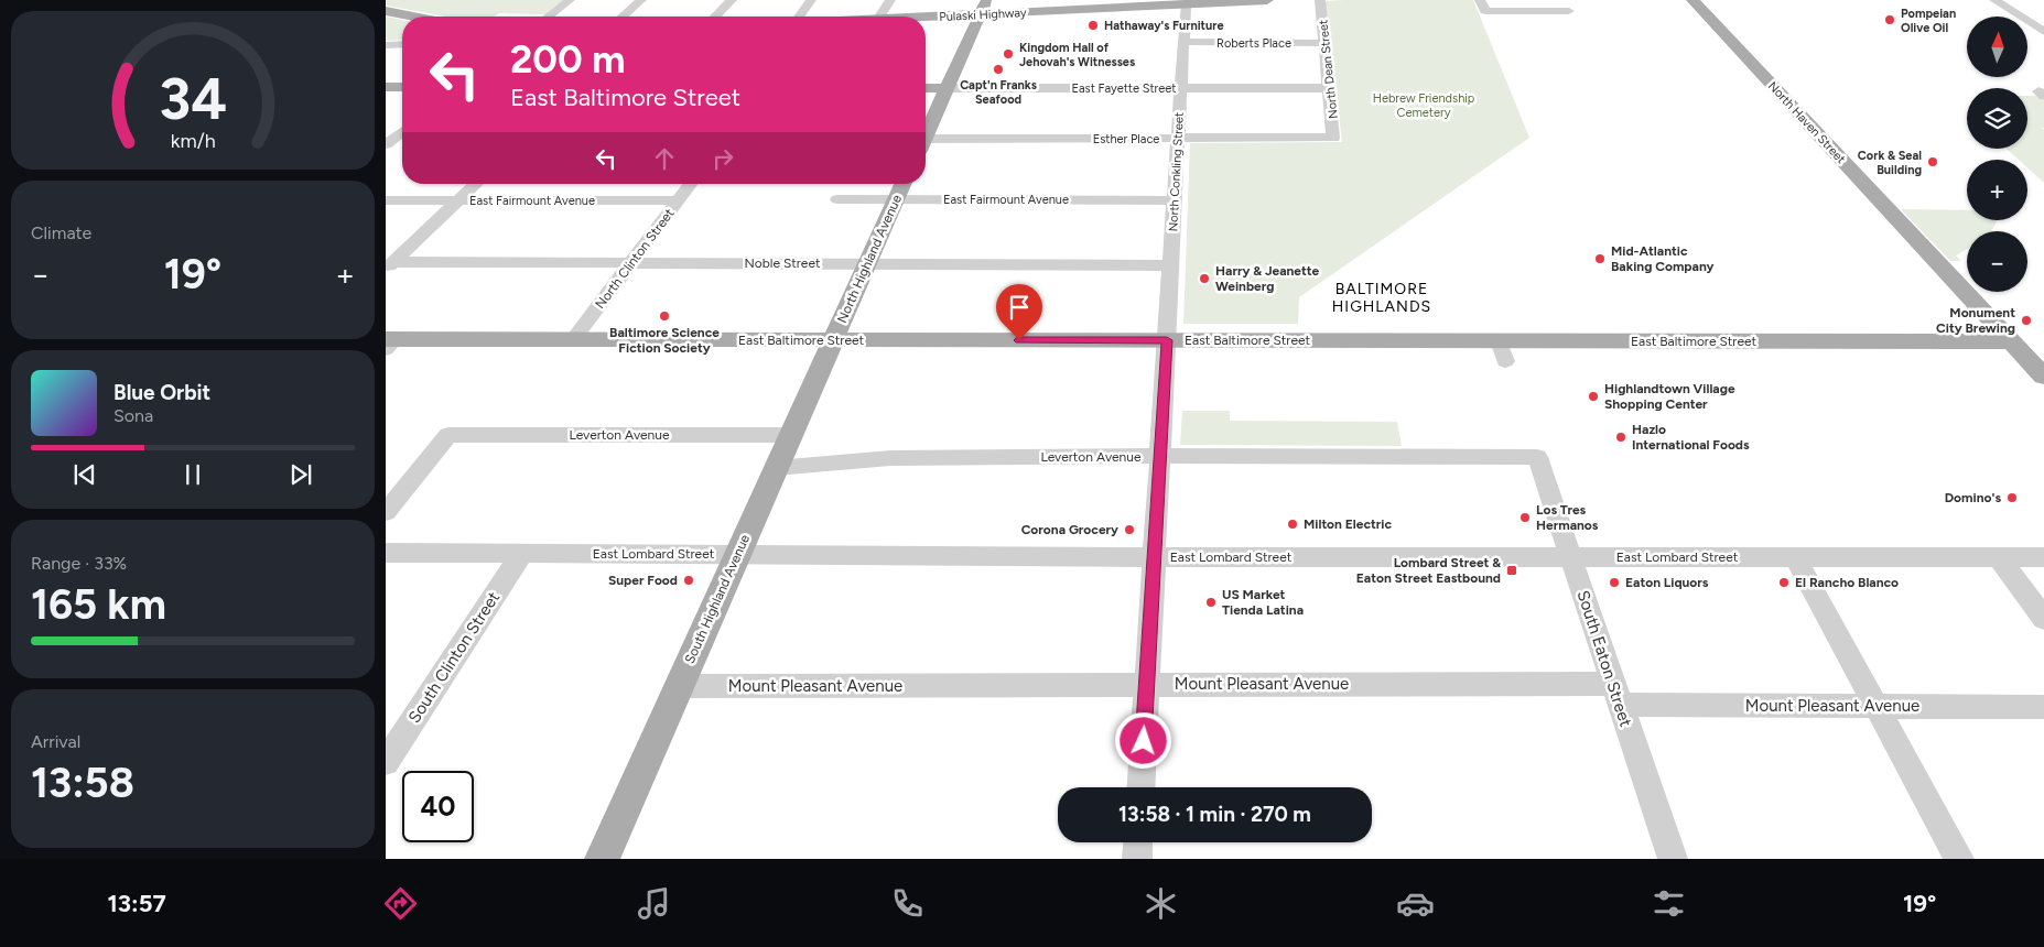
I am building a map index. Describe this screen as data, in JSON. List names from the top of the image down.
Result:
{
  "streets": {
    "main road": [
      "Pulaski Highway",
      "East Fayette Street",
      "North Haven Street",
      "North Highland Avenue",
      "East Baltimore Street",
      "South Highland Avenue"
    ],
    "street": [
      "Roberts Place",
      "North Dean Street",
      "Esther Place",
      "North Conkling Street",
      "East Fairmount Avenue",
      "North Clinton Street",
      "Noble Street",
      "Leverton Avenue",
      "East Lombard Street",
      "South Clinton Street",
      "South Eaton Street",
      "Mount Pleasant Avenue"
    ]
  },
  "crossings": [
    ["Pulaski Highway", "North Conkling Street"],
    ["Roberts Place", "North Dean Street"],
    ["Roberts Place", "North Conkling Street"],
    ["North Dean Street", "East Fayette Street"],
    ["North Dean Street", "Esther Place"],
    ["East Fayette Street", "North Conkling Street"],
    ["North Haven Street", "East Baltimore Street"],
    ["Esther Place", "North Conkling Street"],
    ["North Conkling Street", "East Fairmount Avenue"],
    ["North Conkling Street", "Noble Street"],
    ["North Conkling Street", "East Baltimore Street"],
    ["North Conkling Street", "Leverton Avenue"],
    ["North Conkling Street", "East Lombard Street"],
    ["North Conkling Street", "Mount Pleasant Avenue"],
    ["East Fairmount Avenue", "North Clinton Street"],
    ["East Fairmount Avenue", "North Highland Avenue"],
    ["North Clinton Street", "Noble Street"],
    ["North Clinton Street", "East Baltimore Street"],
    ["North Highland Avenue", "Noble Street"],
    ["North Highland Avenue", "East Baltimore Street"],
    ["North Highland Avenue", "South Highland Avenue"],
    ["East Baltimore Street", "South Highland Avenue"],
    ["Leverton Avenue", "South Highland Avenue"],
    ["Leverton Avenue", "South Eaton Street"],
    ["East Lombard Street", "South Highland Avenue"],
    ["East Lombard Street", "South Clinton Street"],
    ["East Lombard Street", "South Eaton Street"],
    ["South Highland Avenue", "Mount Pleasant Avenue"],
    ["South Eaton Street", "Mount Pleasant Avenue"]
  ],
  "districts": ["BALTIMORE HIGHLANDS"],
  "parks": ["Hebrew Friendship Cemetery"],
  "places": {
    "other": [
      "Pompeian Olive Oil",
      "Hathaway's Furniture",
      "Kingdom Hall of Jehovah's Witnesses",
      "Capt'n Franks Seafood",
      "Cork & Seal Building",
      "Mid-Atlantic Baking Company",
      "Harry & Jeanette Weinberg",
      "Baltimore Science Fiction Society",
      "Monument City Brewing",
      "Highlandtown Village Shopping Center",
      "Hazlo International Foods",
      "Domino's",
      "Los Tres Hermanos",
      "Milton Electric",
      "Corona Grocery",
      "Super Food",
      "Eaton Liquors",
      "El Rancho Blanco",
      "US Market Tienda Latina"
    ],
    "transit": ["Lombard Street & Eaton Street Eastbound"]
  },
  "north": "top",
  "page": {
    "map_buttons": ["+", "−"],
    "turn": ["200 m", "East Baltimore Street"],
    "tile": [
      "Climate",
      ["Range · 33%", "165 km"],
      ["Arrival", "13:58"]
    ],
    "heat": ["−", "19°", "+"],
    "song": ["Blue Orbit", "Sona"],
    "limit": "40",
    "trip": "13:58 · 1 min · 270 m",
    "tabs": ["13:57", "19°"],
    "gauge": ["34", "km/h"]
  }
}
